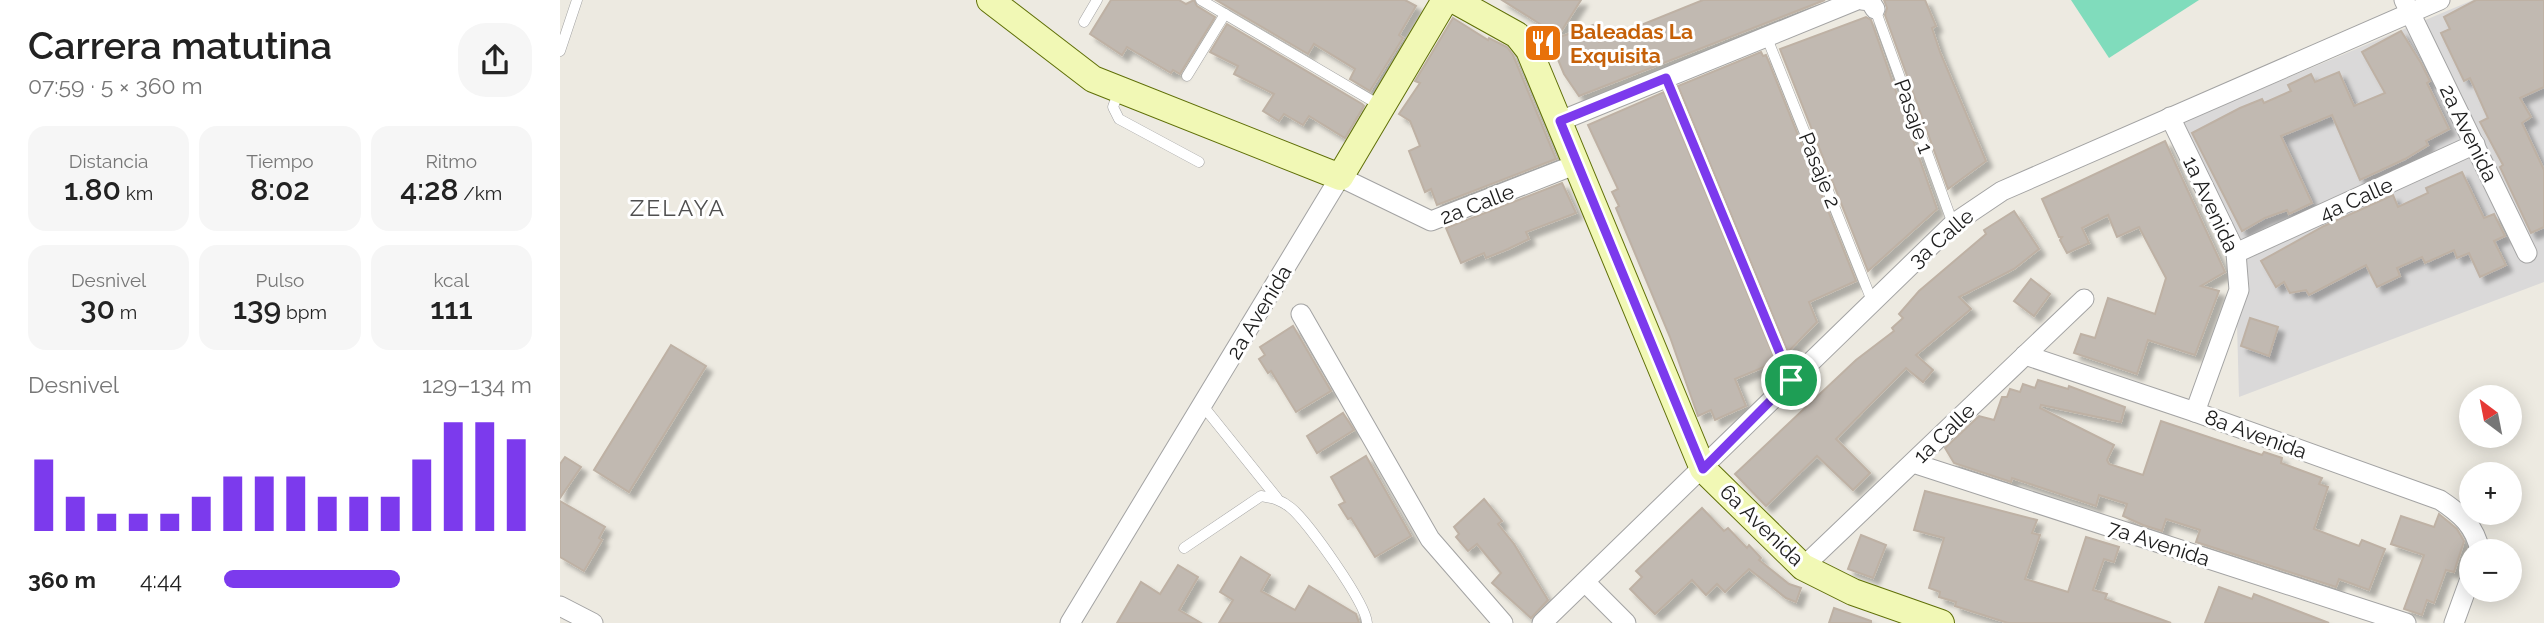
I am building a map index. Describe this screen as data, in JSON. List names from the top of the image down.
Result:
{
  "streets": {
    "street": [
      "2a Avenida",
      "4a Calle",
      "2a Calle",
      "1a Avenida",
      "3a Calle",
      "1a Calle",
      "8a Avenida",
      "6a Avenida",
      "7a Avenida"
    ],
    "lane": ["Pasaje 1", "Pasaje 2"]
  },
  "crossings": [
    ["Pasaje 1", "3a Calle"],
    ["2a Avenida", "4a Calle"],
    ["2a Avenida", "2a Calle"],
    ["2a Avenida", "3a Calle"],
    ["Pasaje 2", "3a Calle"],
    ["4a Calle", "1a Avenida"],
    ["1a Avenida", "3a Calle"],
    ["1a Avenida", "8a Avenida"],
    ["3a Calle", "6a Avenida"],
    ["1a Calle", "8a Avenida"],
    ["1a Calle", "6a Avenida"],
    ["1a Calle", "7a Avenida"]
  ],
  "districts": ["ZELAYA"],
  "places": {
    "restaurant": ["Baleadas La Exquisita"]
  },
  "north": "top left",
  "page": {
    "heading": ["Carrera matutina", "07:59 · 5 × 360 m"],
    "stats": [
      ["Distancia", "1.80 km"],
      ["Tiempo", "8:02"],
      ["Ritmo", "4:28 /km"],
      ["Desnivel", "30 m"],
      ["Pulso", "139 bpm"],
      ["kcal", "111"]
    ],
    "chart": ["Desnivel", "129–134 m"],
    "map_buttons": ["+", "−"],
    "list": [
      {
        "name": "360 m",
        "note": "4:44"
      }
    ]
  }
}
